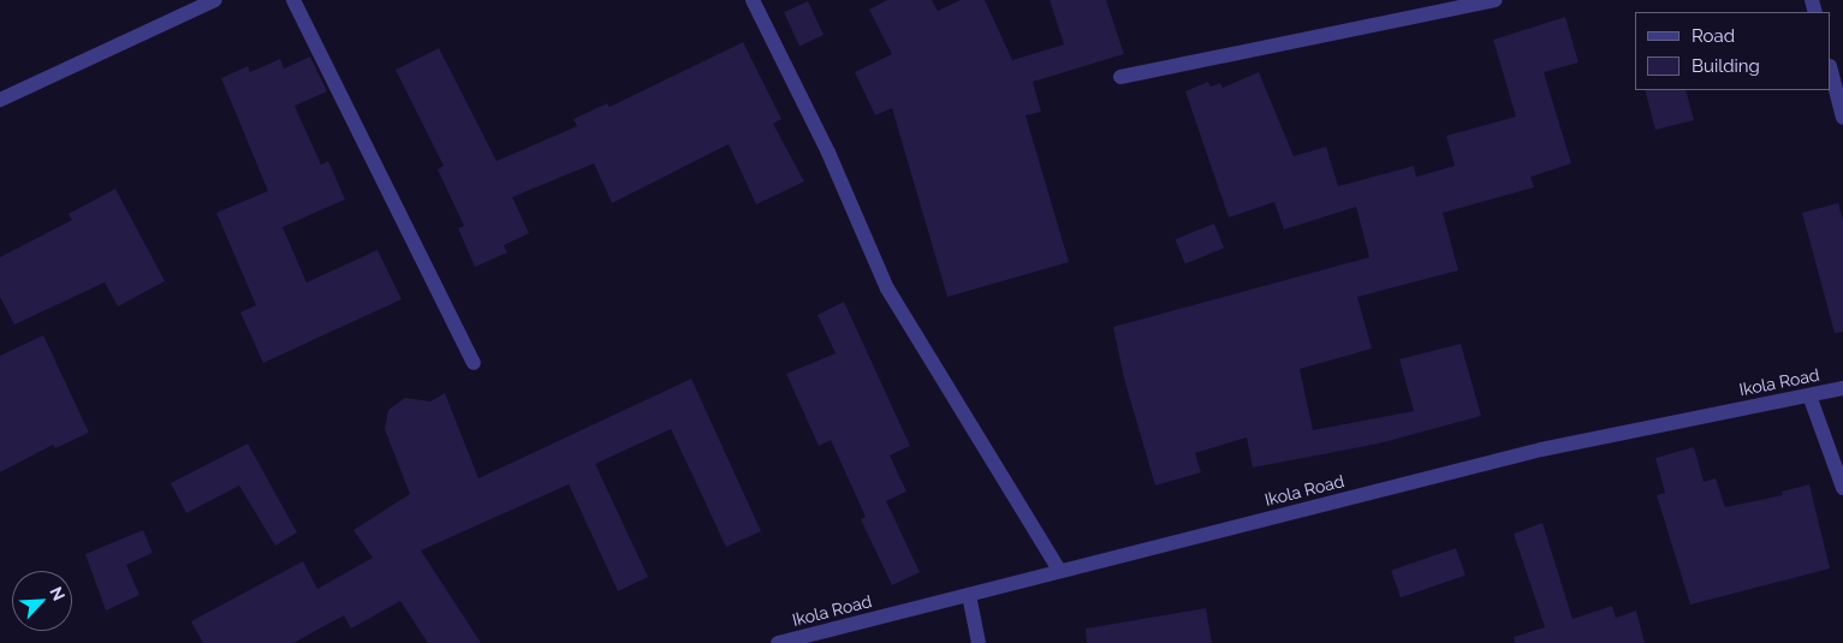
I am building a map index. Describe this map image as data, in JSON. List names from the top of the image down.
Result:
{
  "streets": {
    "street": ["Ikola Road"]
  },
  "legend": ["Road", "Building"],
  "north": "top right"
}
